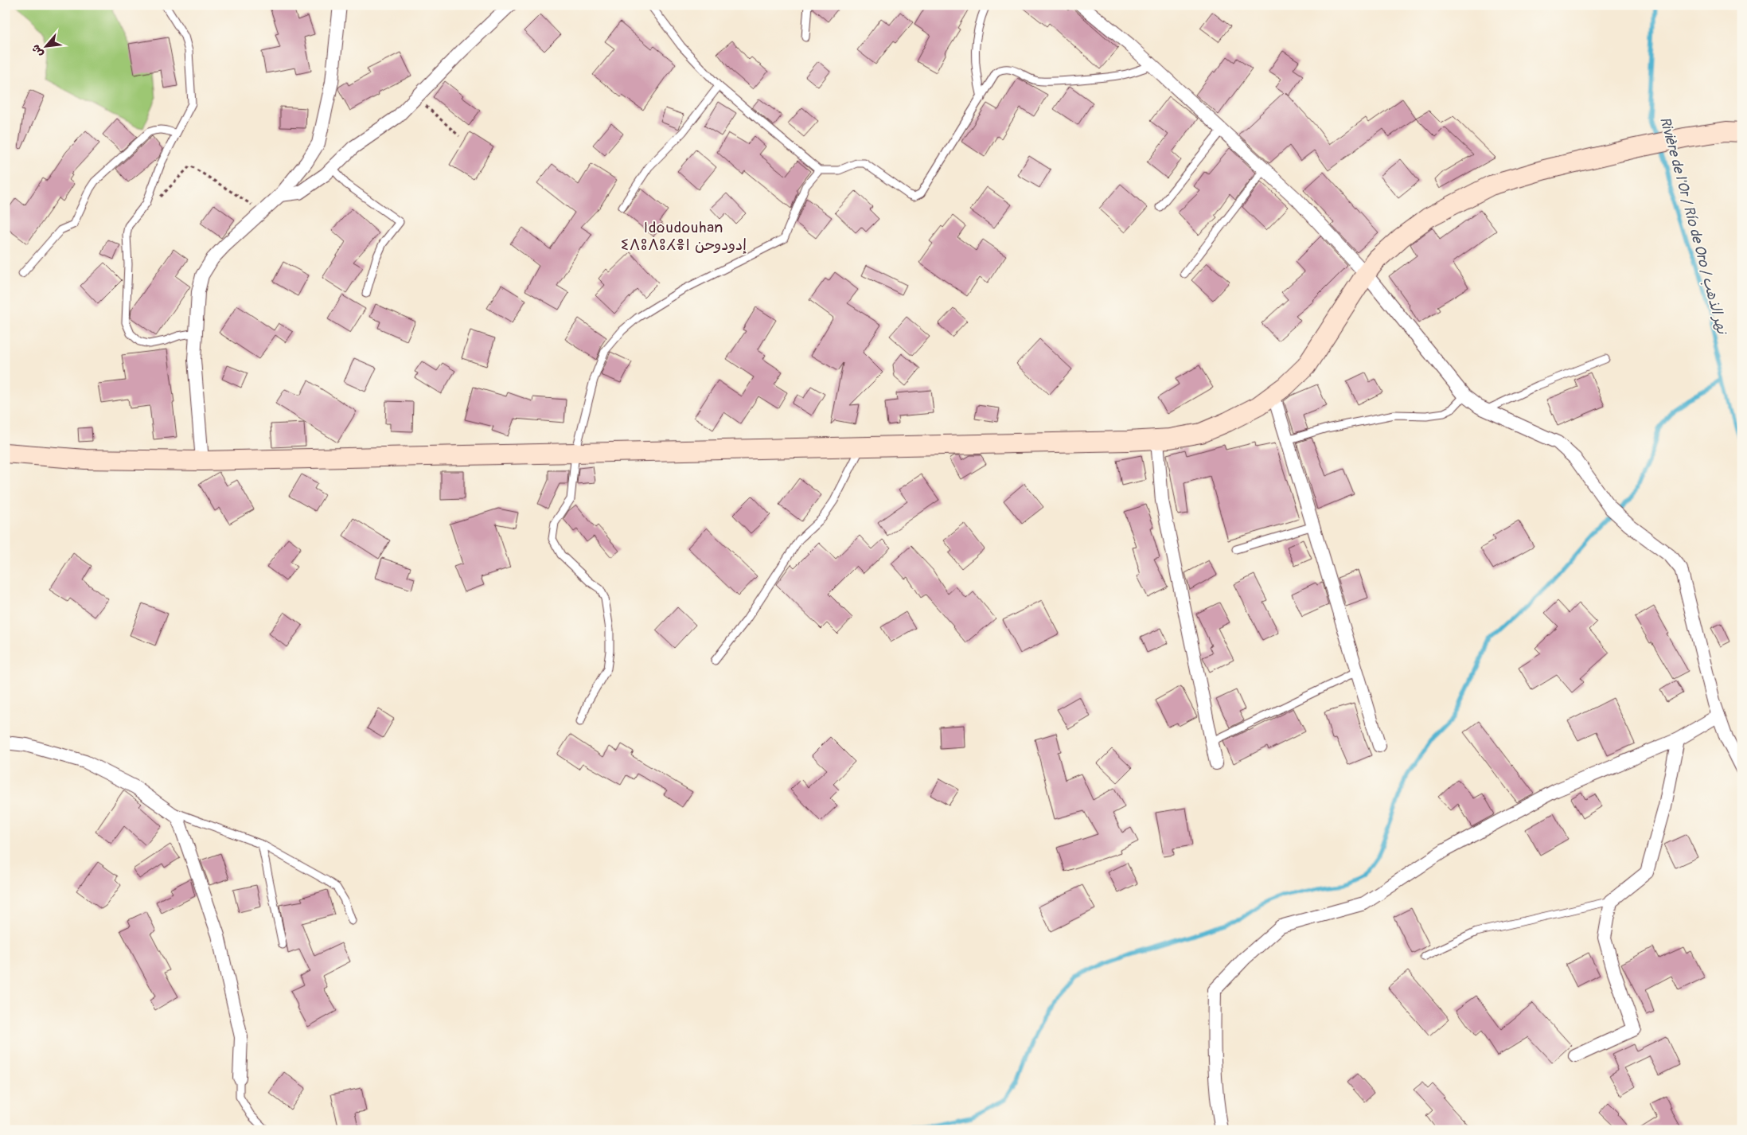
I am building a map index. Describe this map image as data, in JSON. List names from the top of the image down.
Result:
{
  "districts": ["Idoudouhan ⵉⴷⵓⴷⵓⵃⴻⵏ إدودوحن"],
  "water": ["Rivière de l'Or / Río de Oro / نهر الذهب"],
  "north": "bottom left"
}
